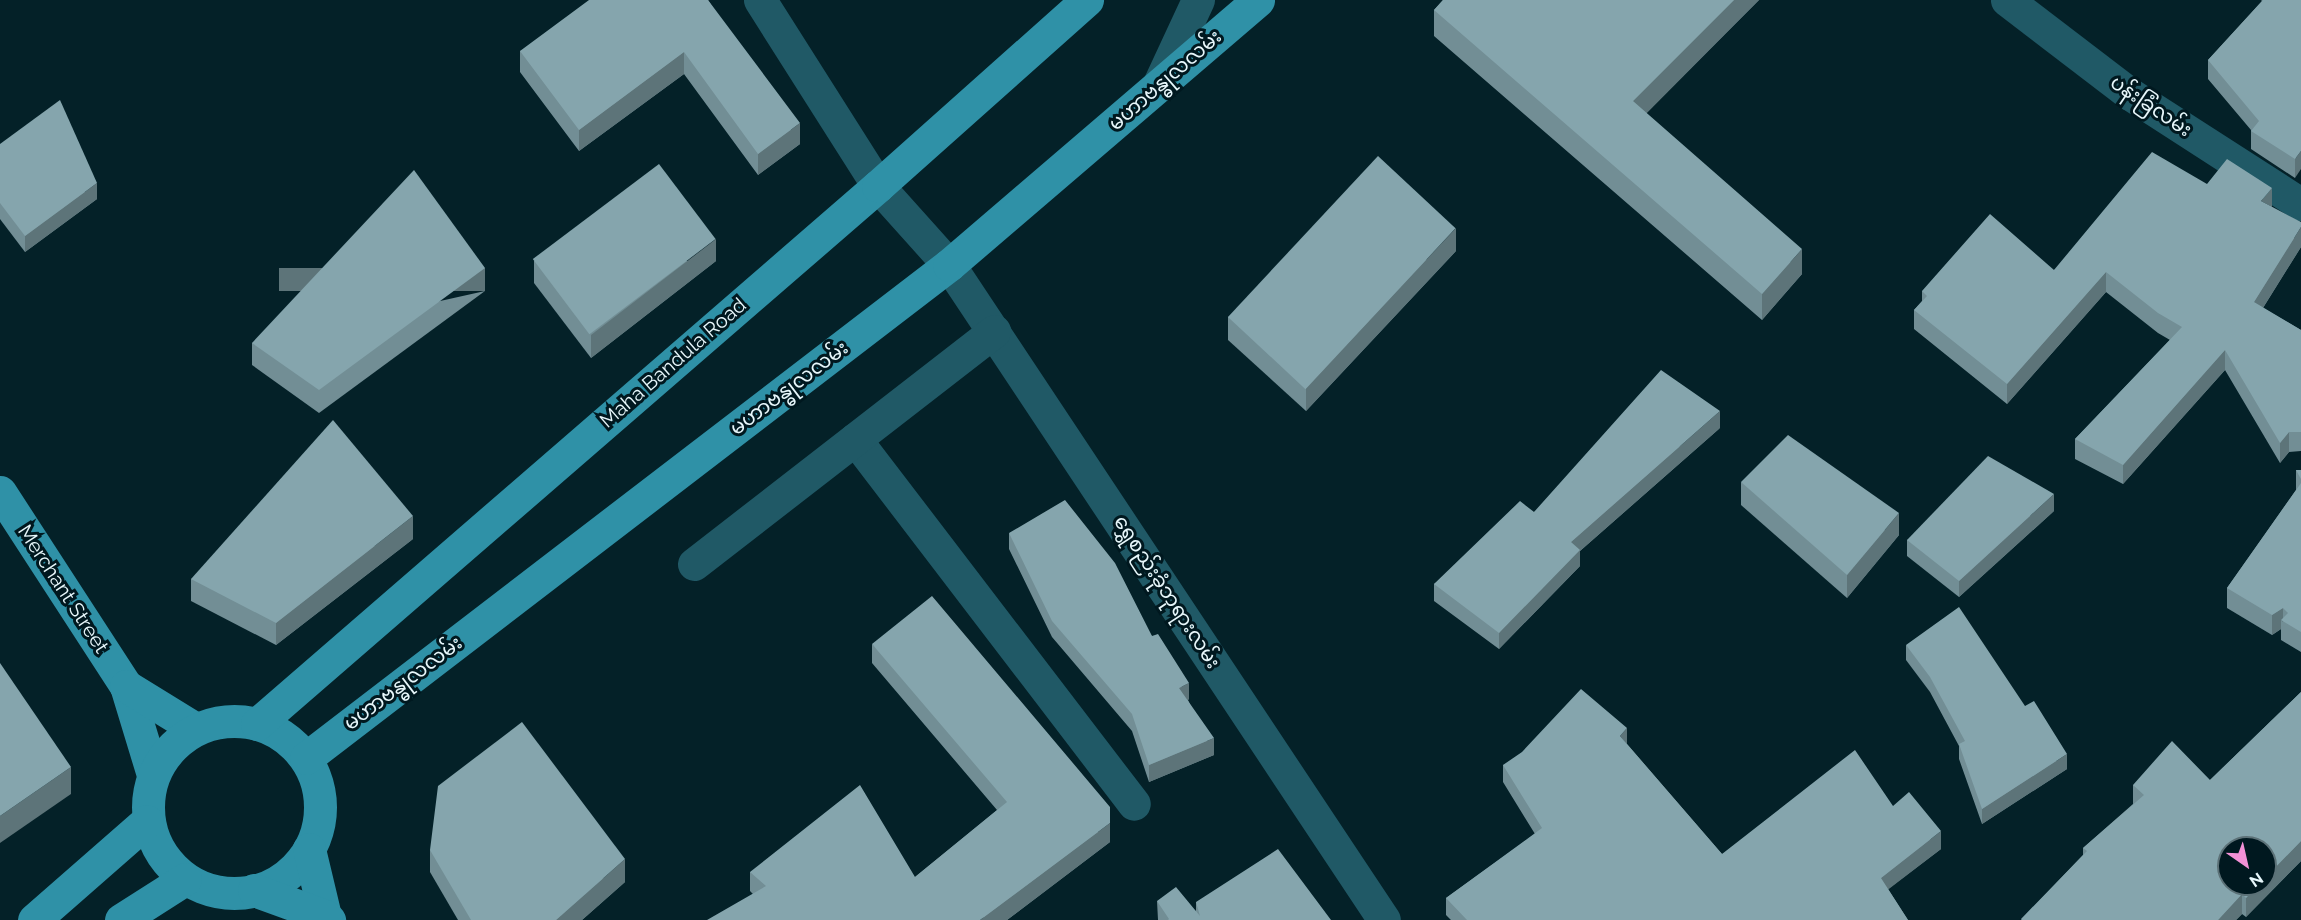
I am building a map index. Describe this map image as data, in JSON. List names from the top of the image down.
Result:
{
  "streets": {
    "main road": ["မဟာဗန္ဓုလလမ်း", "Maha Bandula Road", "Merchant Street"],
    "street": ["ပန်းခြံလမ်း", "ရွှေစည်းခုံဘုရားလမ်း"]
  },
  "crossings": [
    ["မဟာဗန္ဓုလလမ်း", "Maha Bandula Road"],
    ["မဟာဗန္ဓုလလမ်း", "Merchant Street"],
    ["မဟာဗန္ဓုလလမ်း", "ရွှေစည်းခုံဘုရားလမ်း"],
    ["Maha Bandula Road", "Merchant Street"],
    ["Maha Bandula Road", "ရွှေစည်းခုံဘုရားလမ်း"]
  ],
  "north": "bottom right"
}
